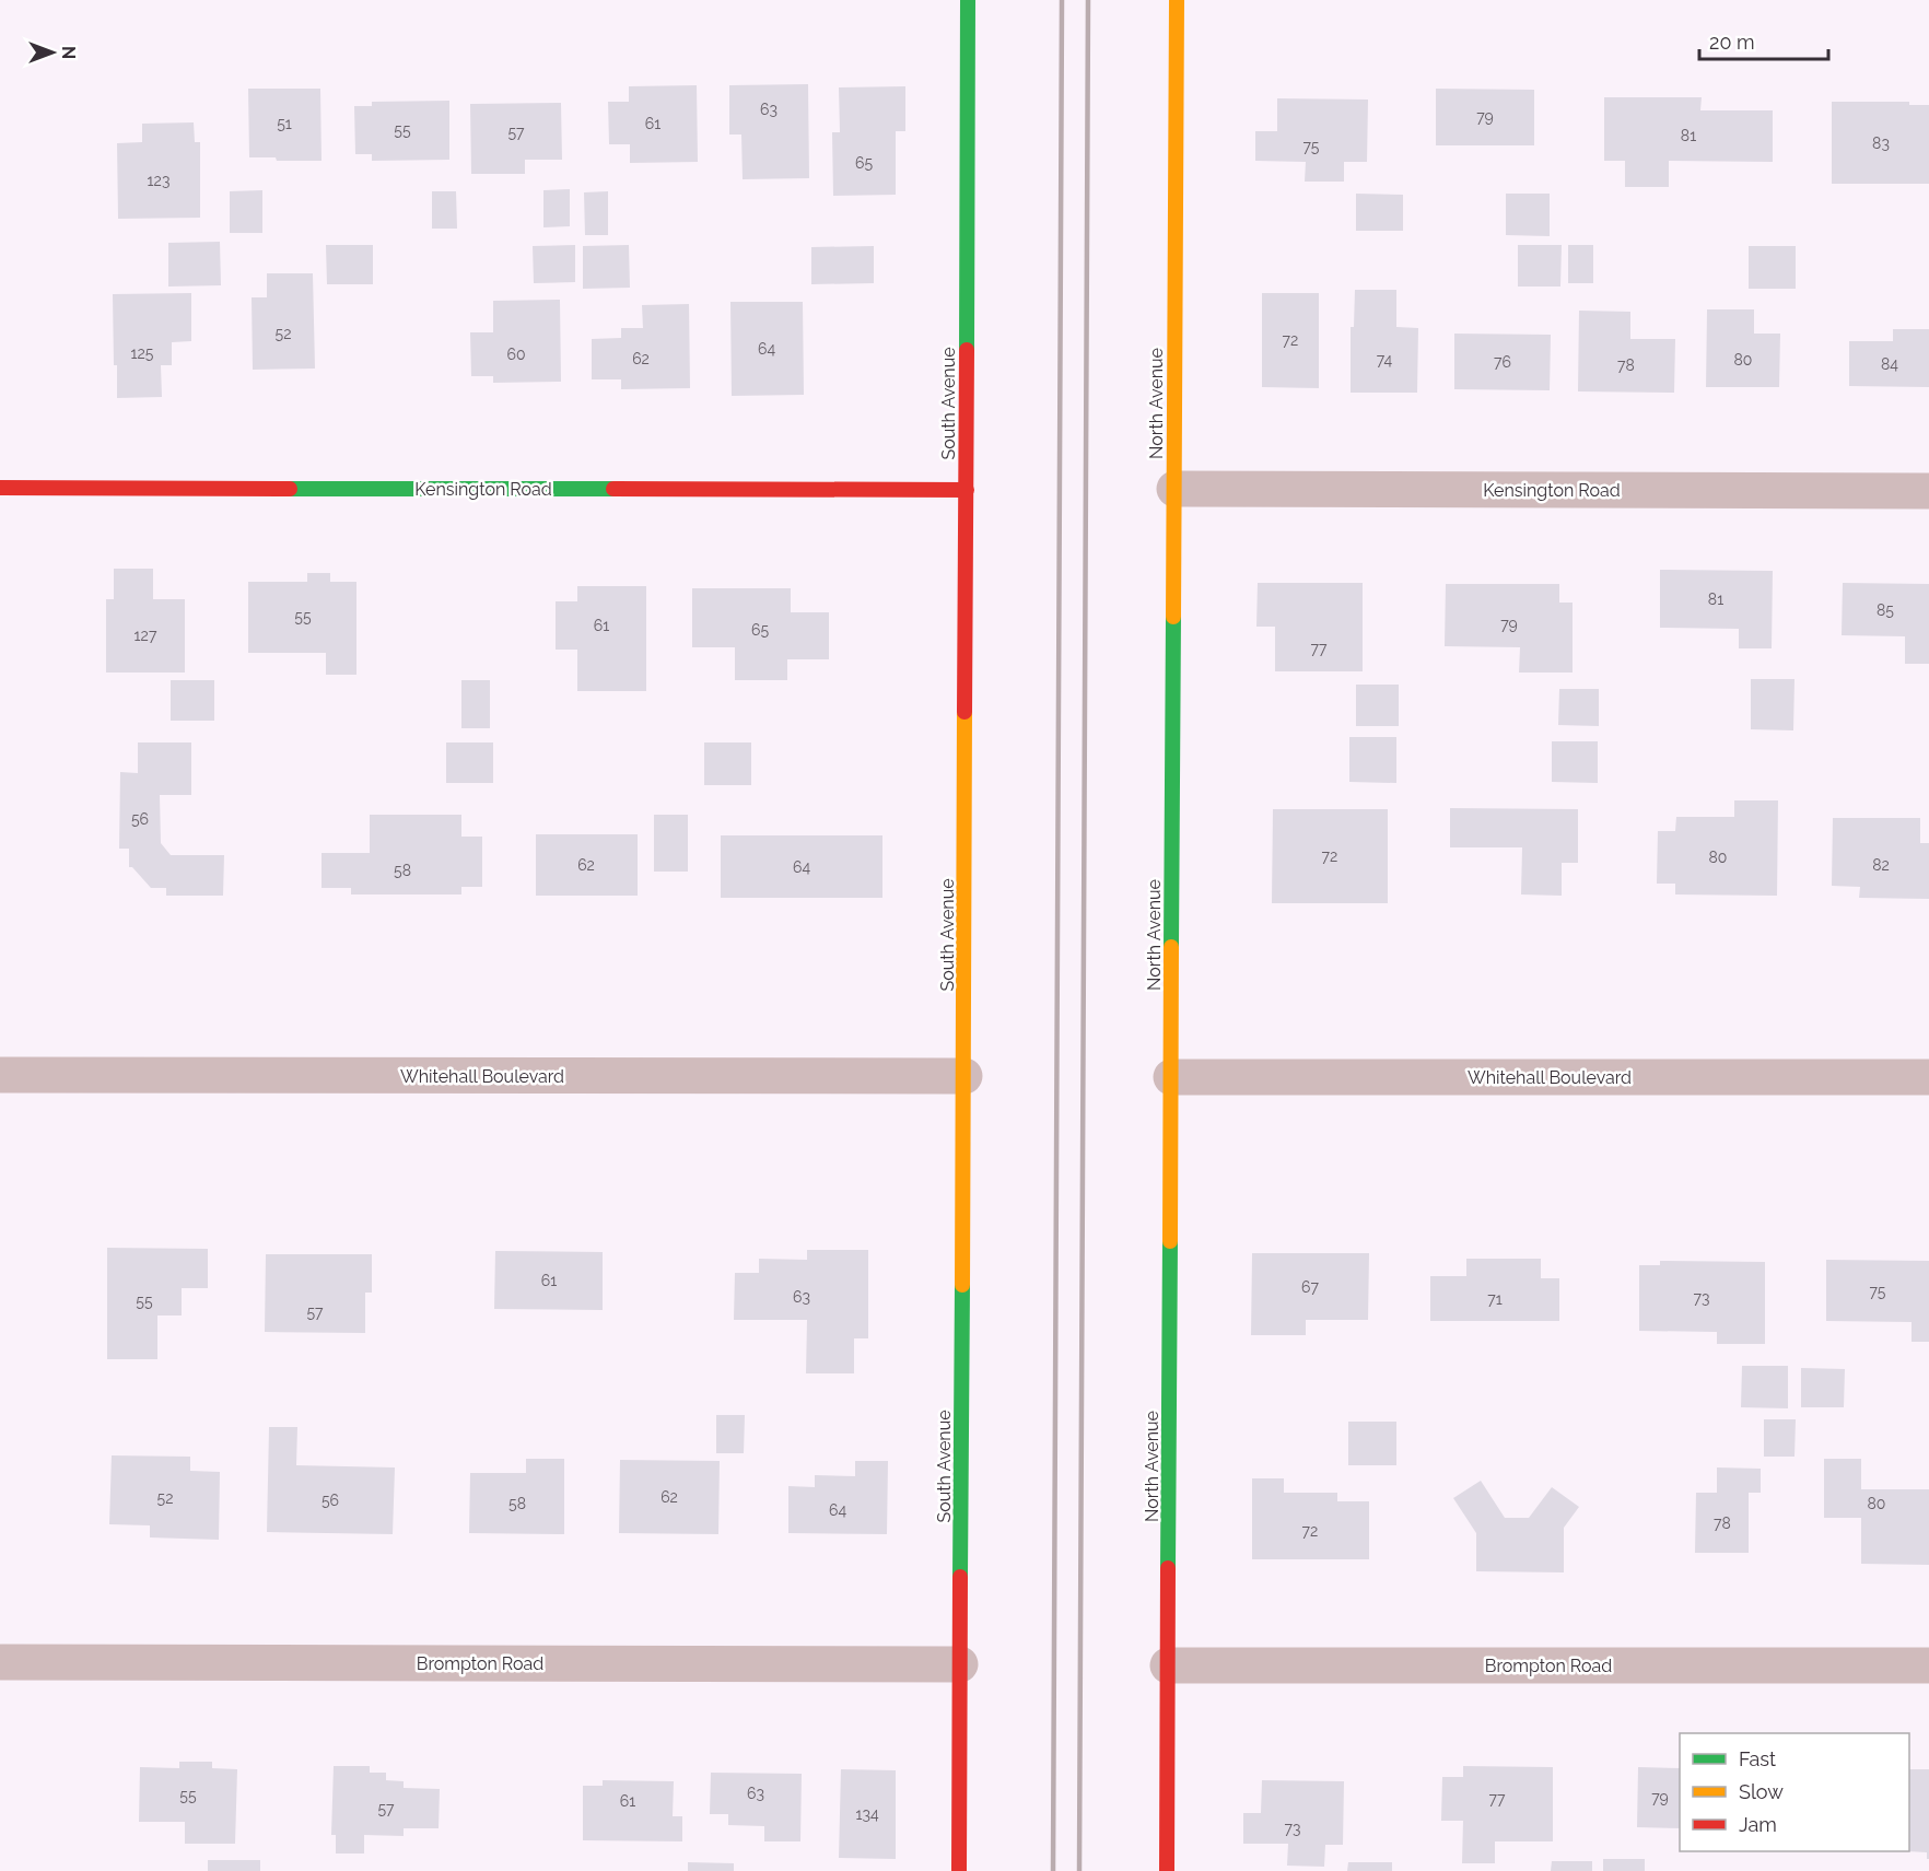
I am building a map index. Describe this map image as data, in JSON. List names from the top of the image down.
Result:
{
  "streets": {
    "street": [
      "South Avenue",
      "North Avenue",
      "Kensington Road",
      "Whitehall Boulevard",
      "Brompton Road"
    ]
  },
  "crossings": [
    ["South Avenue", "Kensington Road"],
    ["South Avenue", "Whitehall Boulevard"],
    ["South Avenue", "Brompton Road"],
    ["North Avenue", "Kensington Road"],
    ["North Avenue", "Whitehall Boulevard"],
    ["North Avenue", "Brompton Road"]
  ],
  "house_numbers": [
    "63",
    "79",
    "51",
    "61",
    "55",
    "57",
    "81",
    "83",
    "75",
    "65",
    "123",
    "52",
    "72",
    "64",
    "125",
    "60",
    "62",
    "74",
    "80",
    "76",
    "84",
    "78",
    "81",
    "85",
    "55",
    "79",
    "61",
    "65",
    "127",
    "77",
    "56",
    "72",
    "80",
    "62",
    "82",
    "64",
    "58",
    "61",
    "67",
    "75",
    "63",
    "73",
    "71",
    "55",
    "57",
    "62",
    "52",
    "56",
    "58",
    "80",
    "64",
    "78",
    "72",
    "63",
    "55",
    "79",
    "77",
    "61",
    "57",
    "134",
    "73"
  ],
  "legend": ["Fast", "Slow", "Jam"],
  "scale_bar": "20 m",
  "north": "right"
}
